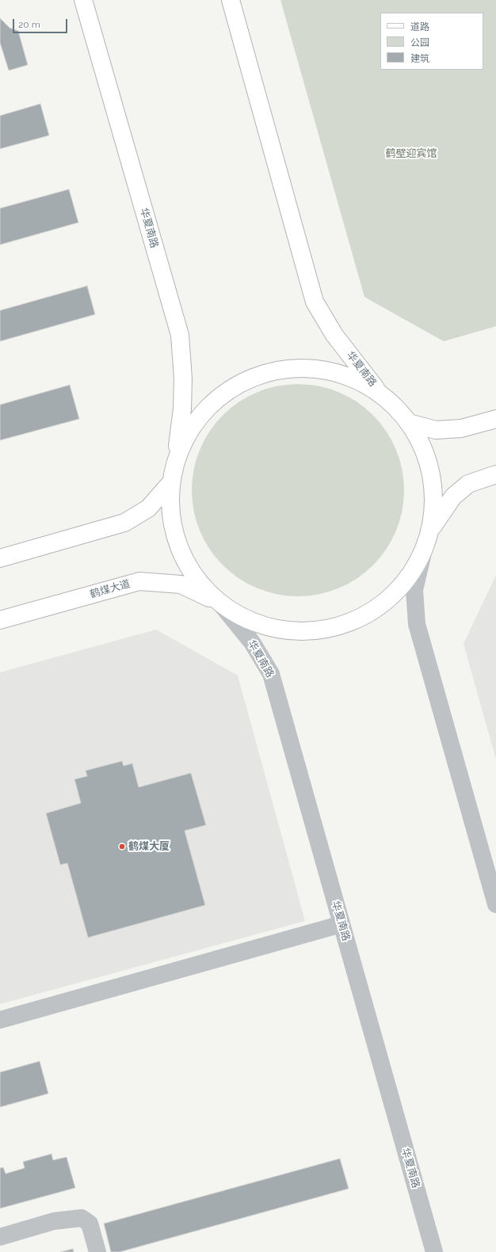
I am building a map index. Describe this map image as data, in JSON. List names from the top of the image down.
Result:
{
  "streets": {
    "main road": ["华夏南路", "鹤煤大道"]
  },
  "crossings": [
    ["华夏南路", "鹤煤大道"]
  ],
  "parks": ["鹤壁迎宾馆"],
  "places": ["鹤煤大厦"],
  "legend": ["道路", "公园", "建筑"],
  "scale_bar": "20 m"
}
